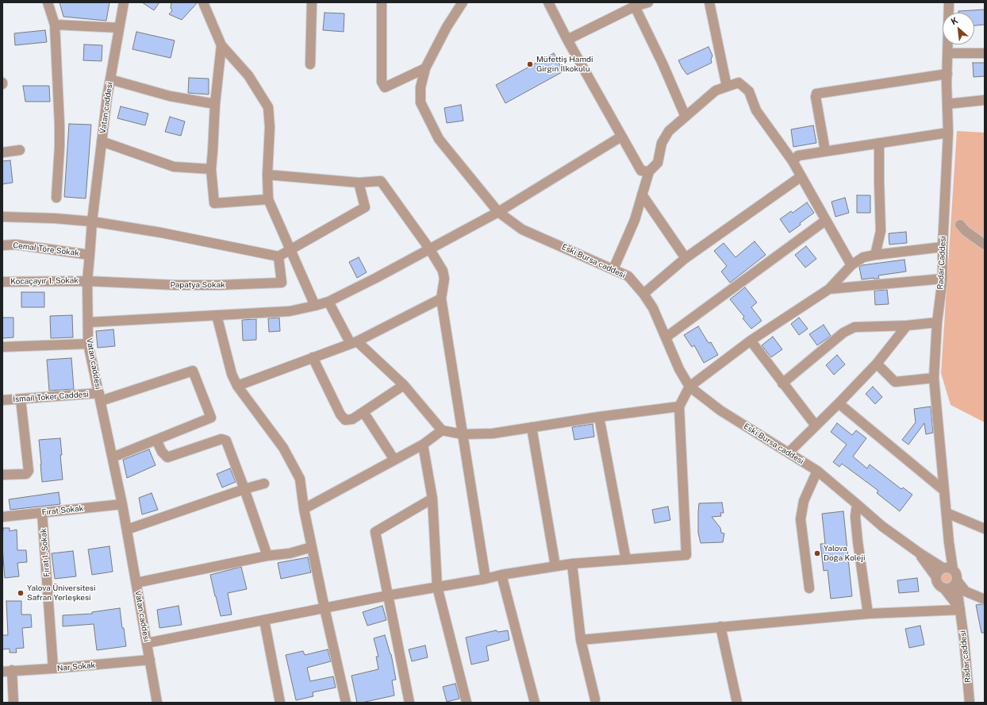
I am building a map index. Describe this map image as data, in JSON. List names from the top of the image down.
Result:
{
  "streets": {
    "street": [
      "Vatan caddesi",
      "Cemal Töre Sokak",
      "Eski Bursa caddesi",
      "Radar Caddesi",
      "Kocaçayır 1. Sokak",
      "Papatya Sokak",
      "İsmail Toker Caddesi",
      "Fırat Sokak",
      "Fırat 1. Sokak",
      "Radar caddesi",
      "Nar Sokak"
    ]
  },
  "crossings": [
    ["Vatan caddesi", "Cemal Töre Sokak"],
    ["Vatan caddesi", "Kocaçayır 1. Sokak"],
    ["Vatan caddesi", "Papatya Sokak"],
    ["Vatan caddesi", "İsmail Toker Caddesi"],
    ["Vatan caddesi", "Fırat Sokak"],
    ["Vatan caddesi", "Nar Sokak"],
    ["Eski Bursa caddesi", "Radar Caddesi"],
    ["Eski Bursa caddesi", "Radar caddesi"],
    ["Radar Caddesi", "Radar caddesi"],
    ["Kocaçayır 1. Sokak", "Papatya Sokak"],
    ["Fırat Sokak", "Fırat 1. Sokak"],
    ["Fırat 1. Sokak", "Nar Sokak"]
  ],
  "places": ["Müfettiş Hamdi Girgin İlkokulu", "Yalova Doğa Koleji", "Yalova Üniversitesi Safran Yerleşkesi"],
  "north": "top left"
}
